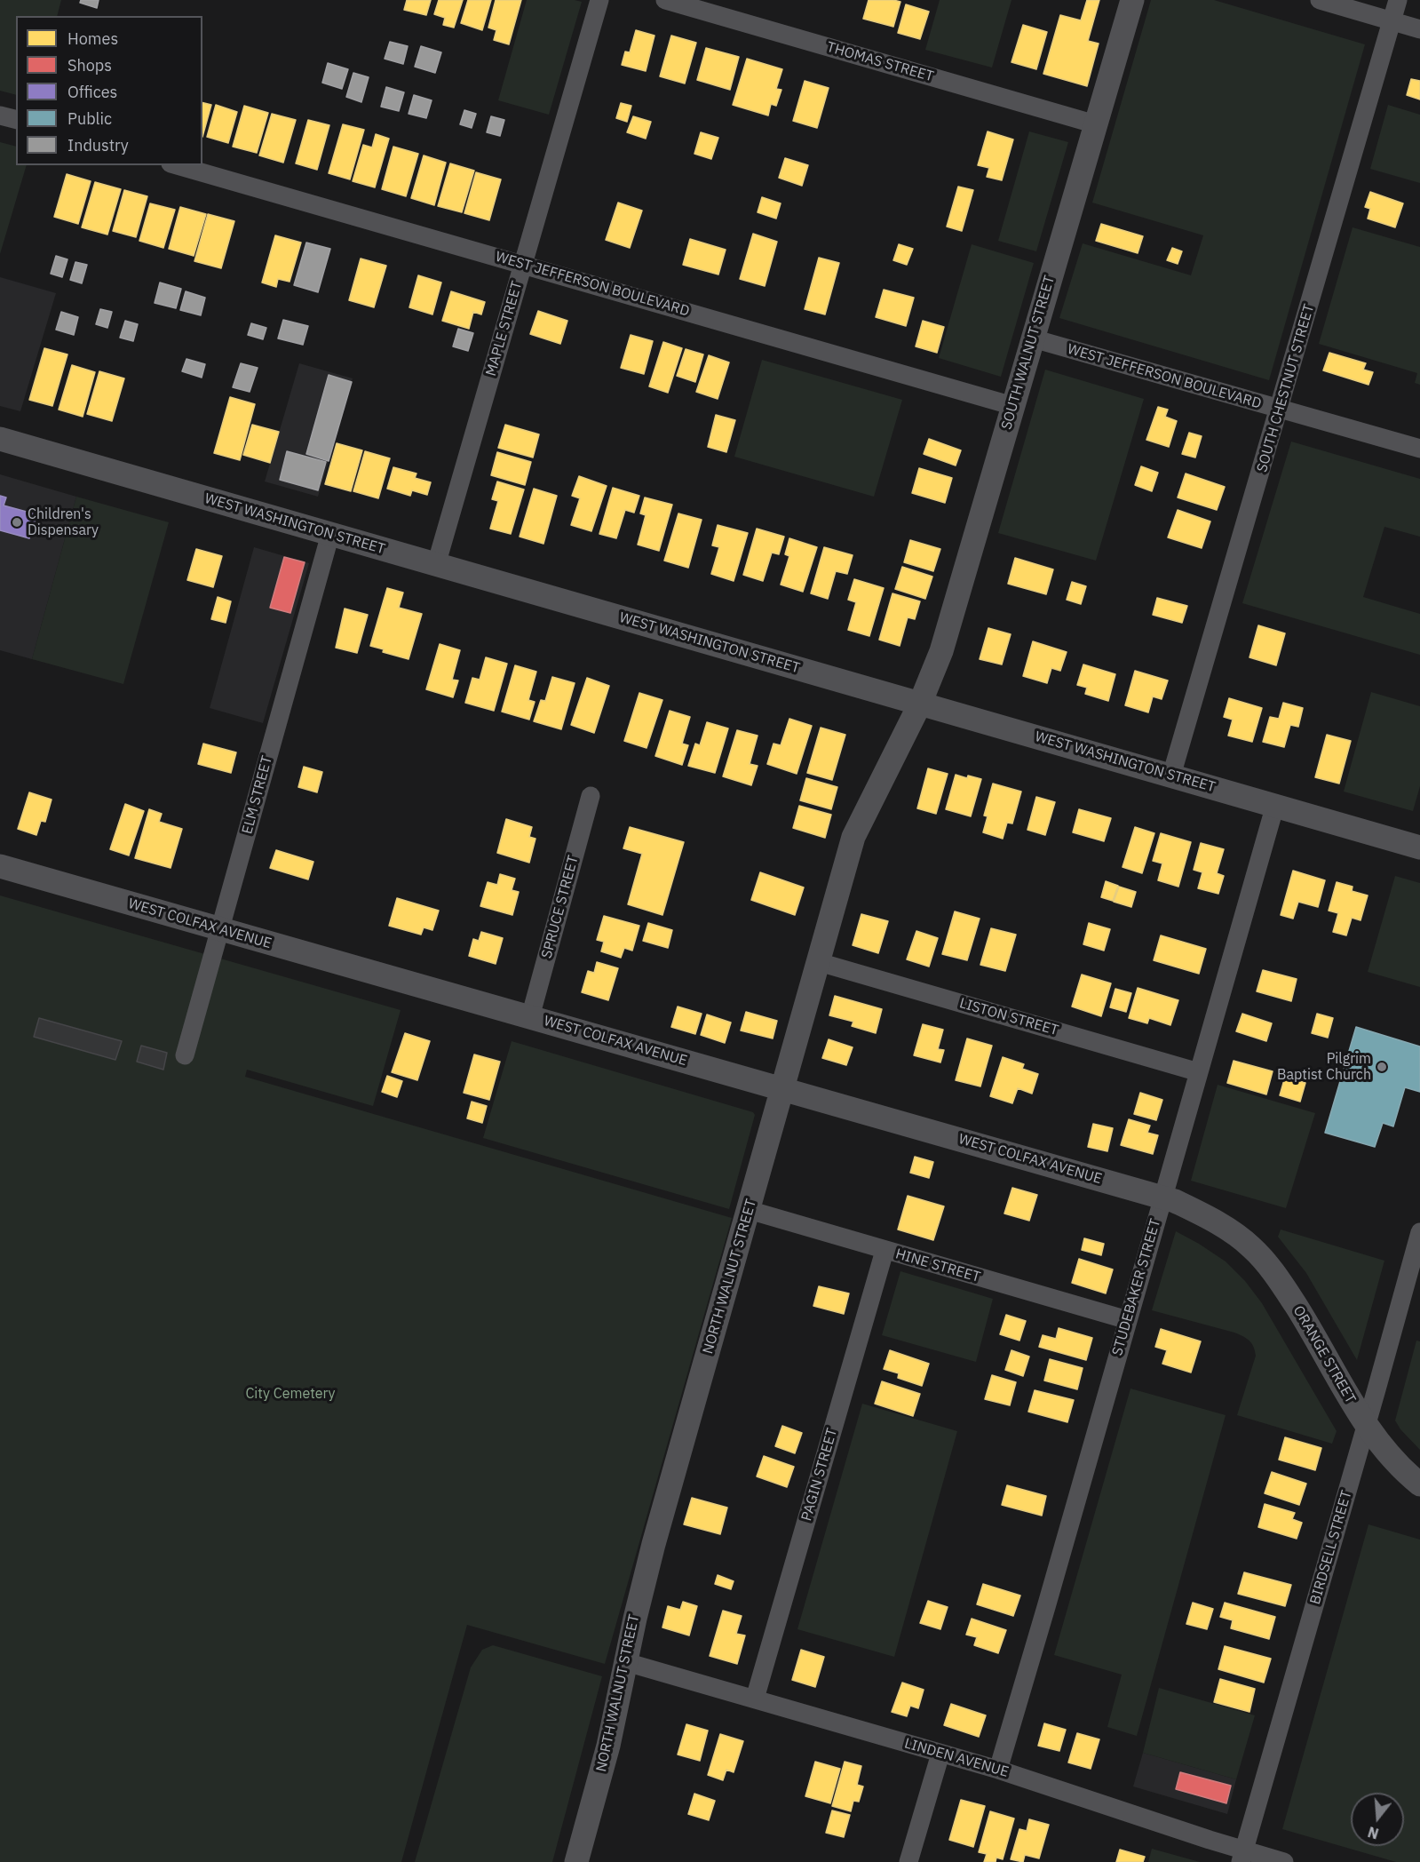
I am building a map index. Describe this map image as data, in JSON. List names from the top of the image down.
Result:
{
  "streets": {
    "street": [
      "THOMAS STREET",
      "WEST JEFFERSON BOULEVARD",
      "MAPLE STREET",
      "SOUTH WALNUT STREET",
      "SOUTH CHESTNUT STREET",
      "WEST WASHINGTON STREET",
      "ELM STREET",
      "SPRUCE STREET",
      "WEST COLFAX AVENUE",
      "LISTON STREET",
      "HINE STREET",
      "NORTH WALNUT STREET",
      "STUDEBAKER STREET",
      "ORANGE STREET",
      "PAGIN STREET",
      "BIRDSELL STREET",
      "LINDEN AVENUE"
    ]
  },
  "crossings": [
    ["THOMAS STREET", "SOUTH WALNUT STREET"],
    ["WEST JEFFERSON BOULEVARD", "MAPLE STREET"],
    ["WEST JEFFERSON BOULEVARD", "SOUTH WALNUT STREET"],
    ["WEST JEFFERSON BOULEVARD", "SOUTH CHESTNUT STREET"],
    ["MAPLE STREET", "WEST WASHINGTON STREET"],
    ["SOUTH WALNUT STREET", "WEST WASHINGTON STREET"],
    ["SOUTH WALNUT STREET", "NORTH WALNUT STREET"],
    ["SOUTH CHESTNUT STREET", "WEST WASHINGTON STREET"],
    ["WEST WASHINGTON STREET", "ELM STREET"],
    ["WEST WASHINGTON STREET", "NORTH WALNUT STREET"],
    ["WEST WASHINGTON STREET", "STUDEBAKER STREET"],
    ["ELM STREET", "WEST COLFAX AVENUE"],
    ["SPRUCE STREET", "WEST COLFAX AVENUE"],
    ["WEST COLFAX AVENUE", "NORTH WALNUT STREET"],
    ["WEST COLFAX AVENUE", "STUDEBAKER STREET"],
    ["WEST COLFAX AVENUE", "ORANGE STREET"],
    ["LISTON STREET", "NORTH WALNUT STREET"],
    ["LISTON STREET", "STUDEBAKER STREET"],
    ["HINE STREET", "NORTH WALNUT STREET"],
    ["HINE STREET", "STUDEBAKER STREET"],
    ["HINE STREET", "PAGIN STREET"],
    ["NORTH WALNUT STREET", "LINDEN AVENUE"],
    ["STUDEBAKER STREET", "LINDEN AVENUE"],
    ["ORANGE STREET", "BIRDSELL STREET"],
    ["PAGIN STREET", "LINDEN AVENUE"],
    ["BIRDSELL STREET", "LINDEN AVENUE"]
  ],
  "parks": ["City Cemetery"],
  "places": ["Children's Dispensary", "Pilgrim Baptist Church"],
  "legend": [
    "Homes",
    "Shops",
    "Offices",
    "Public",
    "Industry"
  ],
  "north": "bottom"
}
